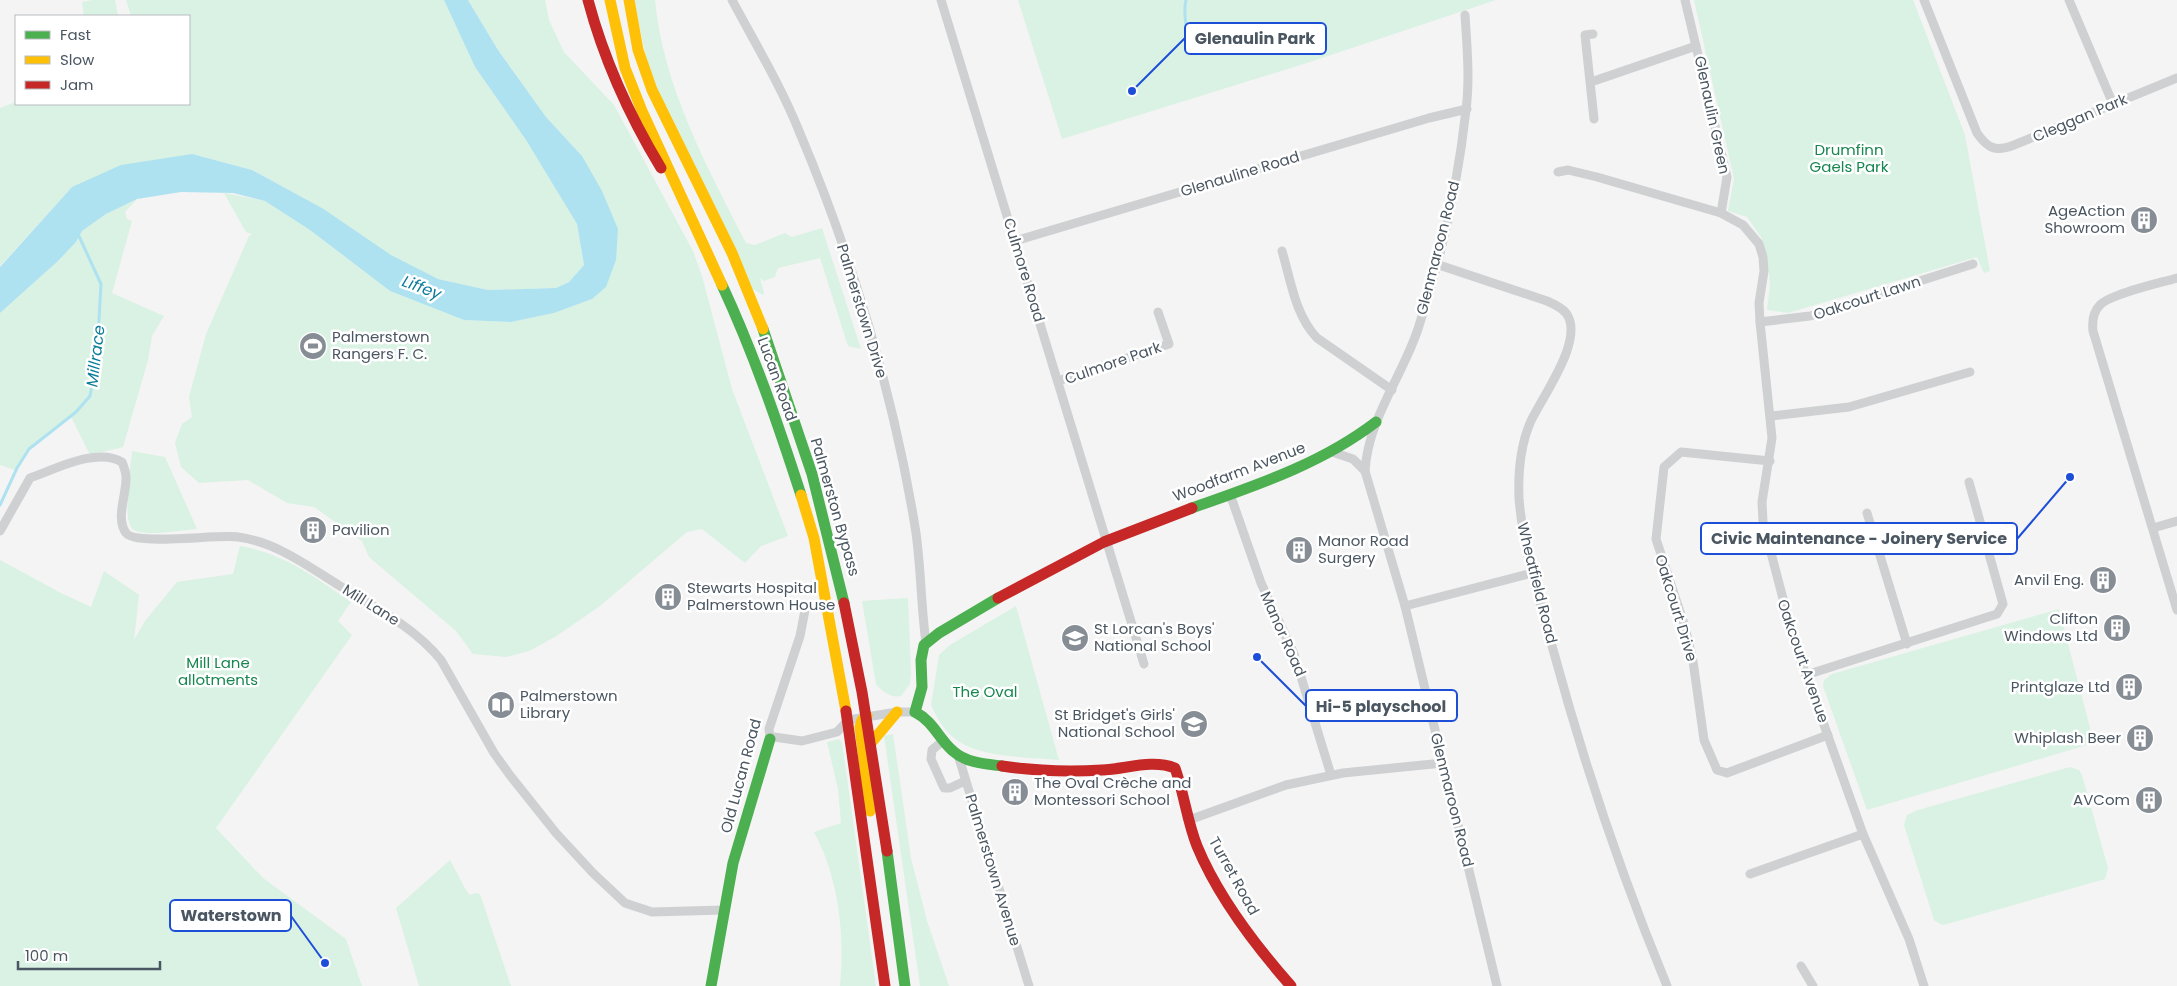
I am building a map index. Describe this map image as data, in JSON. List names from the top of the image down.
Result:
{
  "streets": {
    "main road": [
      "Lucan Road",
      "Woodfarm Avenue",
      "Palmerston Bypass",
      "Old Lucan Road",
      "Turret Road"
    ],
    "street": [
      "Glenaulin Green",
      "Cleggan Park",
      "Glenauline Road",
      "Glenmaroon Road",
      "Culmore Road",
      "Oakcourt Lawn",
      "Palmerstown Drive",
      "Culmore Park",
      "Wheatfield Road",
      "Mill Lane",
      "Oakcourt Drive",
      "Manor Road",
      "Oakcourt Avenue",
      "Palmerstown Avenue"
    ]
  },
  "crossings": [
    ["Glenauline Road", "Glenmaroon Road"],
    ["Glenauline Road", "Culmore Road"],
    ["Glenmaroon Road", "Woodfarm Avenue"],
    ["Glenmaroon Road", "Wheatfield Road"],
    ["Culmore Road", "Culmore Park"],
    ["Culmore Road", "Woodfarm Avenue"],
    ["Oakcourt Lawn", "Oakcourt Avenue"],
    ["Woodfarm Avenue", "Manor Road"],
    ["Mill Lane", "Old Lucan Road"],
    ["Oakcourt Drive", "Oakcourt Avenue"],
    ["Palmerstown Avenue", "Turret Road"]
  ],
  "water": ["Liffey", "Millrace"],
  "parks": ["Drumfinn Gaels Park", "Mill Lane allotments", "The Oval"],
  "places": {
    "other": [
      "Glenaulin Park",
      "Civic Maintenance - Joinery Service",
      "Hi-5 playschool",
      "Waterstown"
    ],
    "building": [
      "AgeAction Showroom",
      "Pavilion",
      "Manor Road Surgery",
      "Anvil Eng.",
      "Stewarts Hospital Palmerstown House",
      "Clifton Windows Ltd",
      "Printglaze Ltd",
      "Whiplash Beer",
      "The Oval Crèche and Montessori School",
      "AVCom"
    ],
    "sports": ["Palmerstown Rangers F. C."],
    "school or university": ["St Lorcan's Boys' National School", "St Bridget's Girls' National School"],
    "library": ["Palmerstown Library"]
  },
  "legend": ["Fast", "Slow", "Jam"],
  "scale_bar": "100 m"
}
